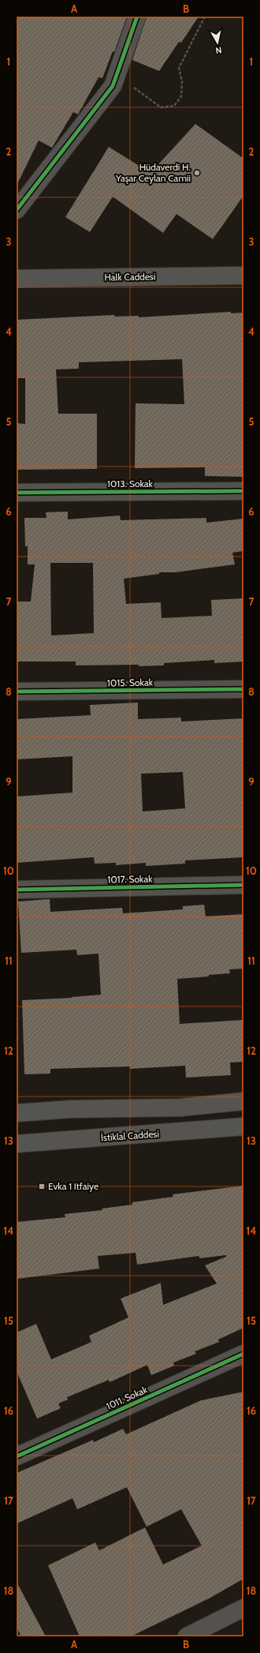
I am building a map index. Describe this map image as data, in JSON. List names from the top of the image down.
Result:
{
  "streets": {
    "main road": ["Halk Caddesi", "İstiklal Caddesi"],
    "street": [
      "1013. Sokak",
      "1015. Sokak",
      "1017. Sokak",
      "1011. Sokak"
    ]
  },
  "places": {
    "other": ["Hüdaverdi H. Yaşar Ceylan Camii"],
    "transit": ["Evka 1 Itfaiye"]
  },
  "north": "bottom",
  "grid": {
    "columns": ["A", "B"],
    "rows": [
      "1",
      "2",
      "3",
      "4",
      "5",
      "6",
      "7",
      "8",
      "9",
      "10",
      "11",
      "12",
      "13",
      "14",
      "15",
      "16",
      "17",
      "18"
    ]
  }
}
